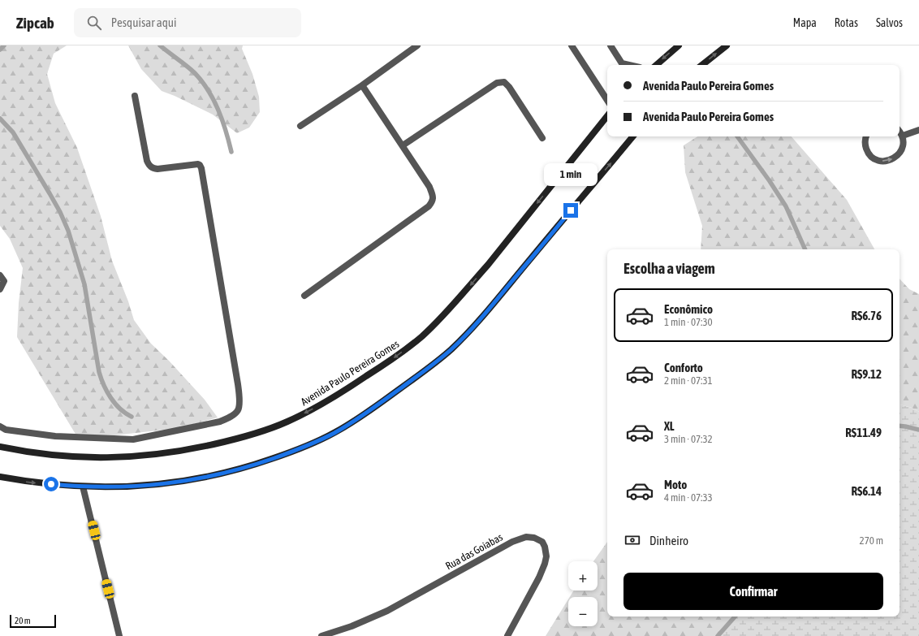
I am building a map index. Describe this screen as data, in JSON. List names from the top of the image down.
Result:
{
  "streets": {
    "main road": ["Avenida Paulo Pereira Gomes"],
    "street": ["Rua das Goiabas"]
  },
  "scale_bar": "20 m",
  "page": {
    "header": "Zipcab",
    "search": "Pesquisar aqui",
    "nav": ["Mapa", "Rotas", "Salvos"],
    "banner": ["Avenida Paulo Pereira Gomes", "Avenida Paulo Pereira Gomes"],
    "bubble": "1 min",
    "heading": "Escolha a viagem",
    "list": [
      {
        "name": "Econômico",
        "note": "1 min · 07:30",
        "value": "R$6.76"
      },
      {
        "name": "Conforto",
        "note": "2 min · 07:31",
        "value": "R$9.12"
      },
      {
        "name": "XL",
        "note": "3 min · 07:32",
        "value": "R$11.49"
      },
      {
        "name": "Moto",
        "note": "4 min · 07:33",
        "value": "R$6.14"
      }
    ],
    "pay": ["Dinheiro", "270 m"],
    "map_buttons": ["+", "−"],
    "buttons": "Confirmar",
    "scale": "20 m"
  }
}
